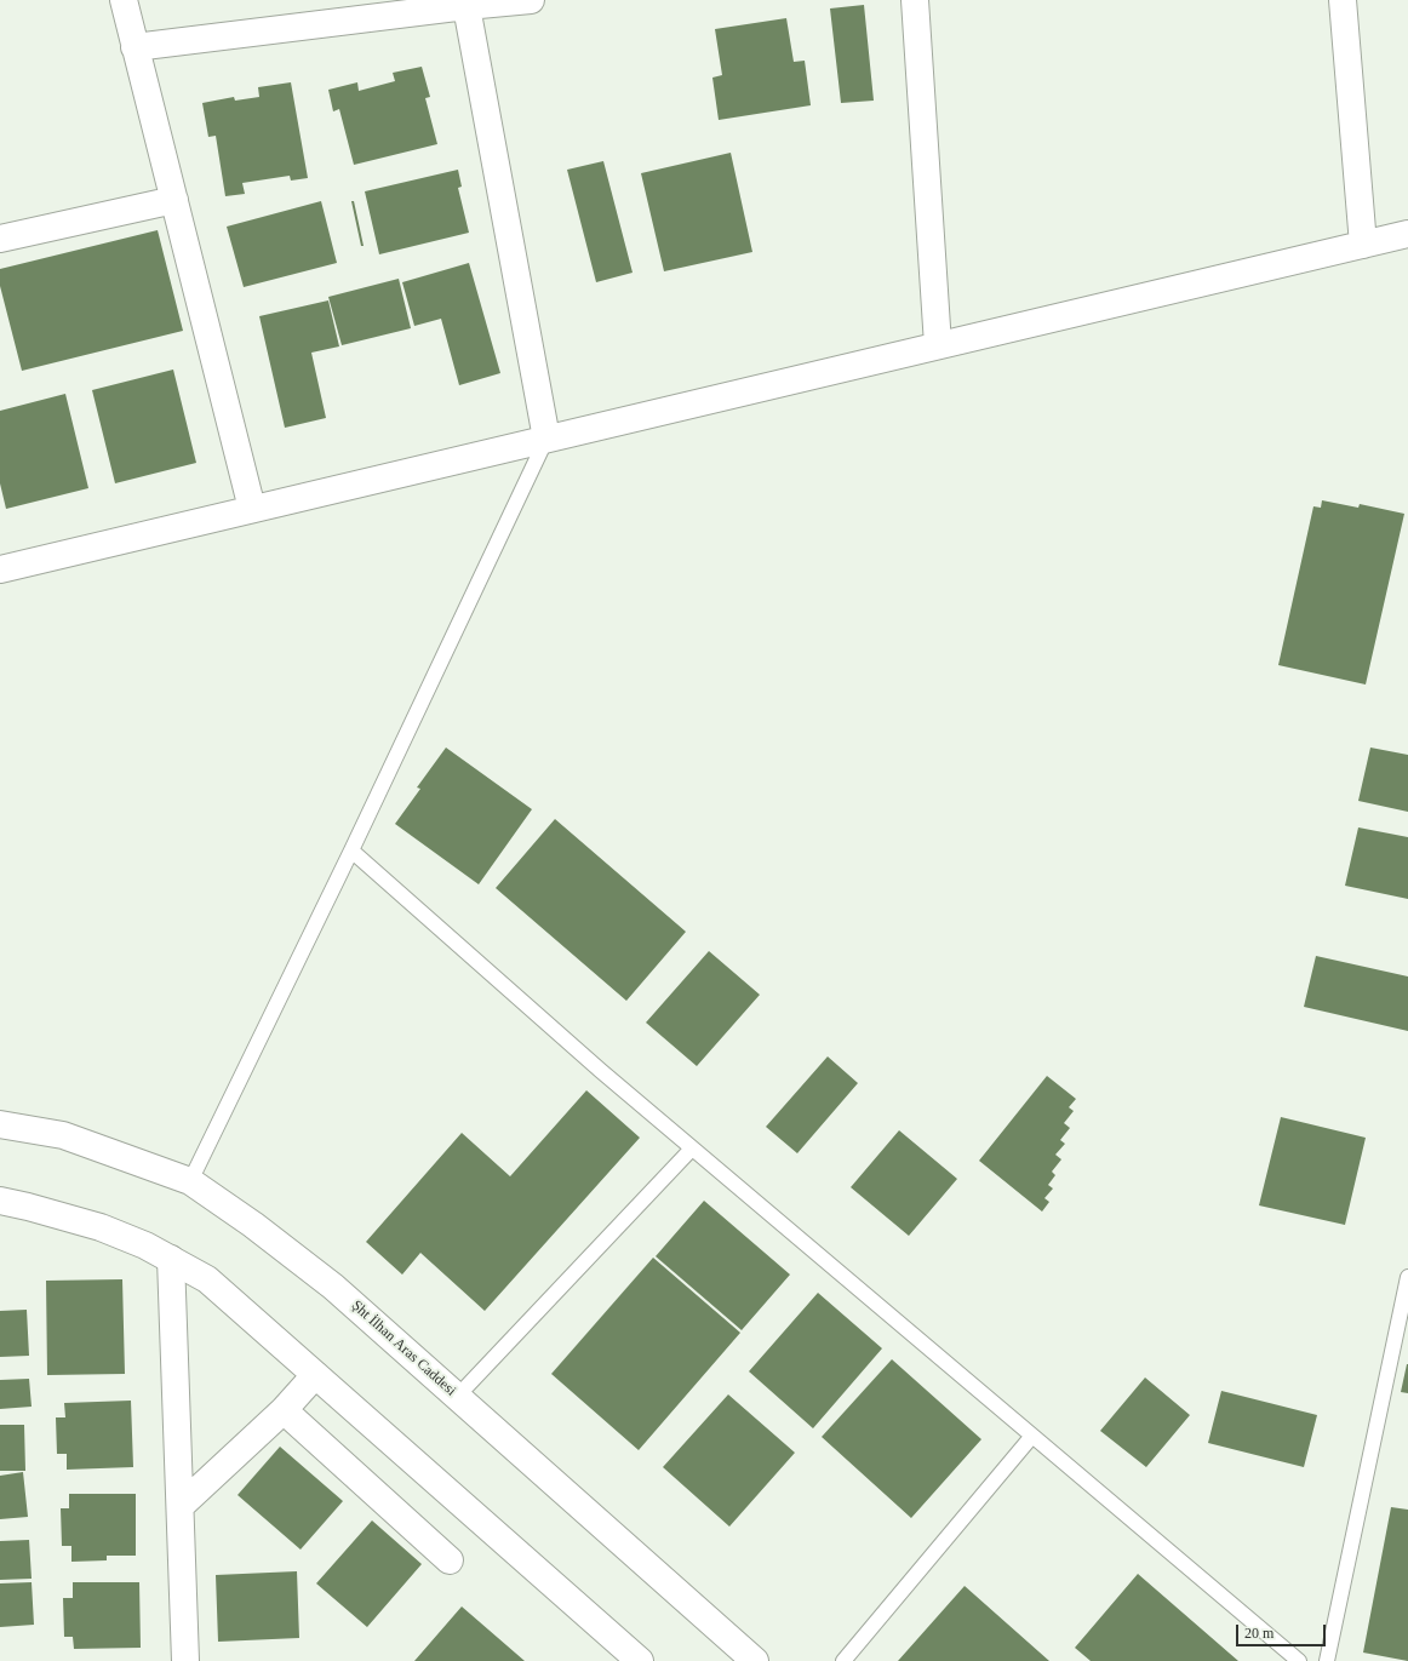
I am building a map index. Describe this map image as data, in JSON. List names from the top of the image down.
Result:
{
  "streets": {
    "street": ["Şht İlhan Aras Caddesi"]
  },
  "scale_bar": "20 m"
}
